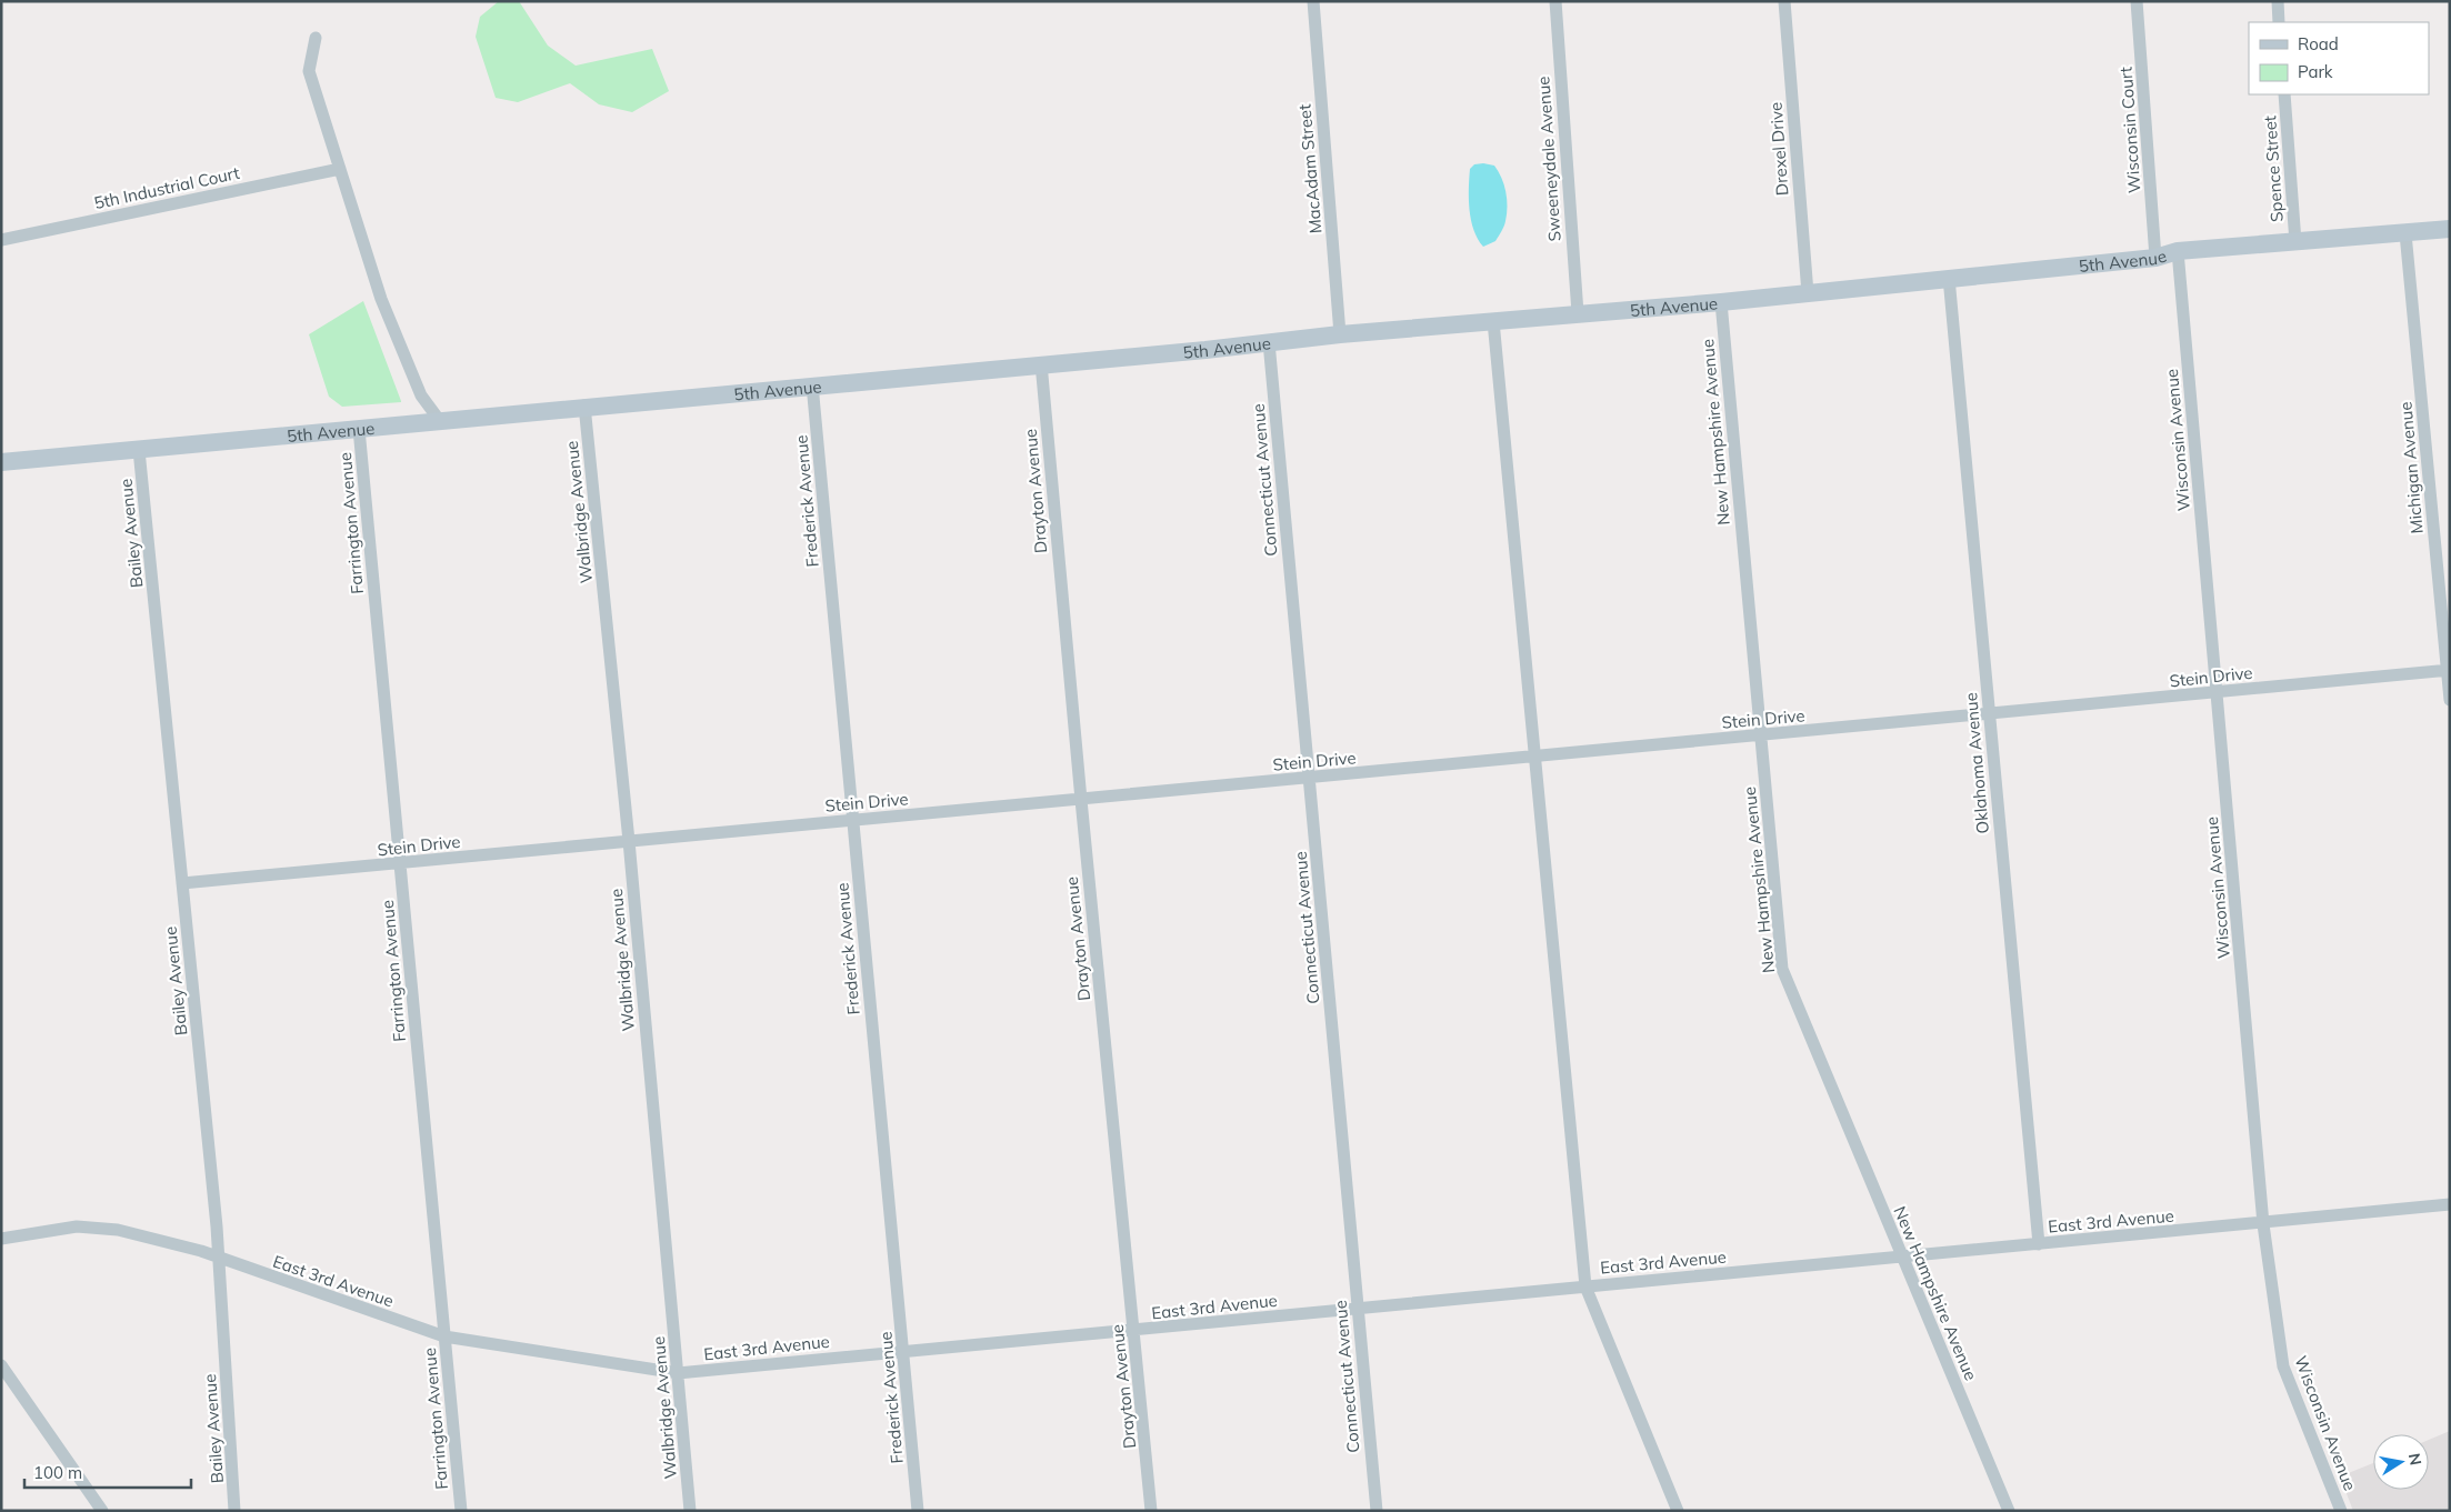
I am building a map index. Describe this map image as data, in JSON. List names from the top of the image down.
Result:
{
  "streets": {
    "main road": ["5th Avenue"],
    "street": [
      "Wisconsin Court",
      "Drexel Drive",
      "Sweeneydale Avenue",
      "MacAdam Street",
      "Spence Street",
      "5th Industrial Court",
      "New Hampshire Avenue",
      "Wisconsin Avenue",
      "Michigan Avenue",
      "Connecticut Avenue",
      "Drayton Avenue",
      "Frederick Avenue",
      "Walbridge Avenue",
      "Farrington Avenue",
      "Bailey Avenue",
      "Stein Drive",
      "Oklahoma Avenue",
      "East 3rd Avenue"
    ]
  },
  "crossings": [
    ["Wisconsin Court", "5th Avenue"],
    ["Drexel Drive", "5th Avenue"],
    ["Sweeneydale Avenue", "5th Avenue"],
    ["MacAdam Street", "5th Avenue"],
    ["Spence Street", "5th Avenue"],
    ["5th Avenue", "New Hampshire Avenue"],
    ["5th Avenue", "Wisconsin Avenue"],
    ["5th Avenue", "Michigan Avenue"],
    ["5th Avenue", "Connecticut Avenue"],
    ["5th Avenue", "Drayton Avenue"],
    ["5th Avenue", "Frederick Avenue"],
    ["5th Avenue", "Walbridge Avenue"],
    ["5th Avenue", "Farrington Avenue"],
    ["5th Avenue", "Bailey Avenue"],
    ["5th Avenue", "Oklahoma Avenue"],
    ["New Hampshire Avenue", "Stein Drive"],
    ["New Hampshire Avenue", "East 3rd Avenue"],
    ["Wisconsin Avenue", "Stein Drive"],
    ["Wisconsin Avenue", "East 3rd Avenue"],
    ["Michigan Avenue", "Stein Drive"],
    ["Connecticut Avenue", "Stein Drive"],
    ["Connecticut Avenue", "East 3rd Avenue"],
    ["Drayton Avenue", "Stein Drive"],
    ["Drayton Avenue", "East 3rd Avenue"],
    ["Frederick Avenue", "Stein Drive"],
    ["Frederick Avenue", "East 3rd Avenue"],
    ["Walbridge Avenue", "Stein Drive"],
    ["Walbridge Avenue", "East 3rd Avenue"],
    ["Farrington Avenue", "Stein Drive"],
    ["Farrington Avenue", "East 3rd Avenue"],
    ["Bailey Avenue", "Stein Drive"],
    ["Bailey Avenue", "East 3rd Avenue"],
    ["Stein Drive", "Oklahoma Avenue"],
    ["Oklahoma Avenue", "East 3rd Avenue"]
  ],
  "legend": ["Road", "Park"],
  "scale_bar": "100 m",
  "north": "right"
}
